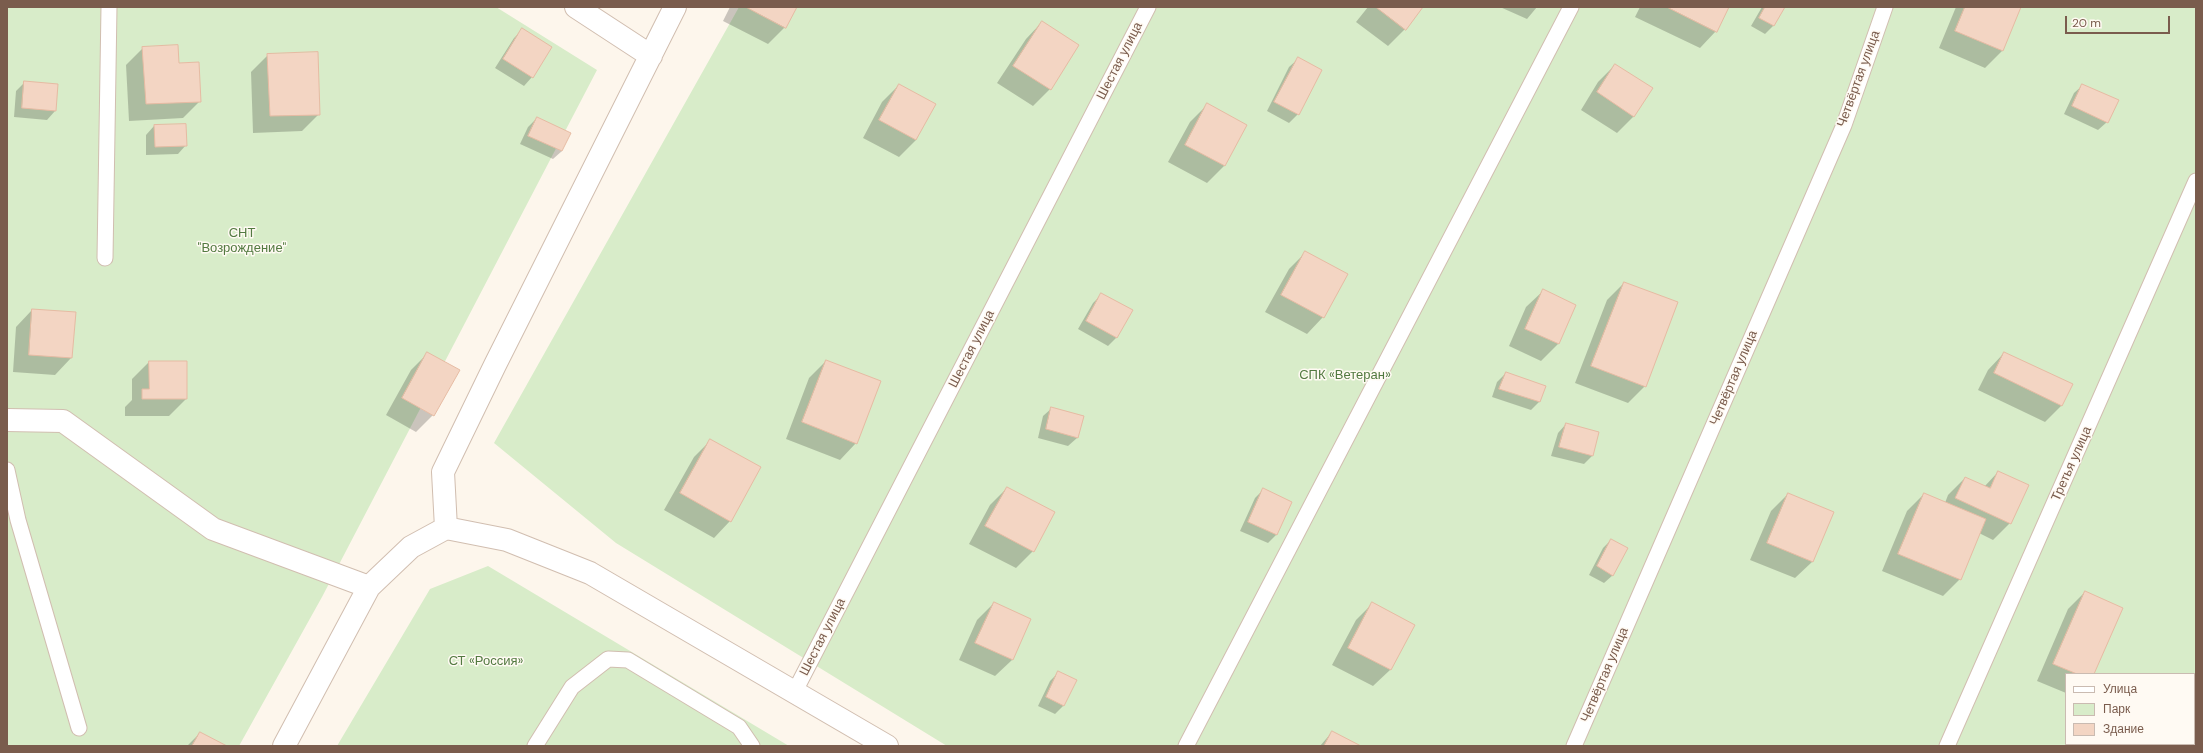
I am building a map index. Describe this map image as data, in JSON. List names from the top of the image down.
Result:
{
  "streets": {
    "lane": ["Шестая улица", "Четвёртая улица", "Третья улица"]
  },
  "parks": ["СНТ \"Возрождение\"", "СПК «Ветеран»", "СТ «Россия»"],
  "legend": ["Улица", "Парк", "Здание"],
  "scale_bar": "20 m"
}
